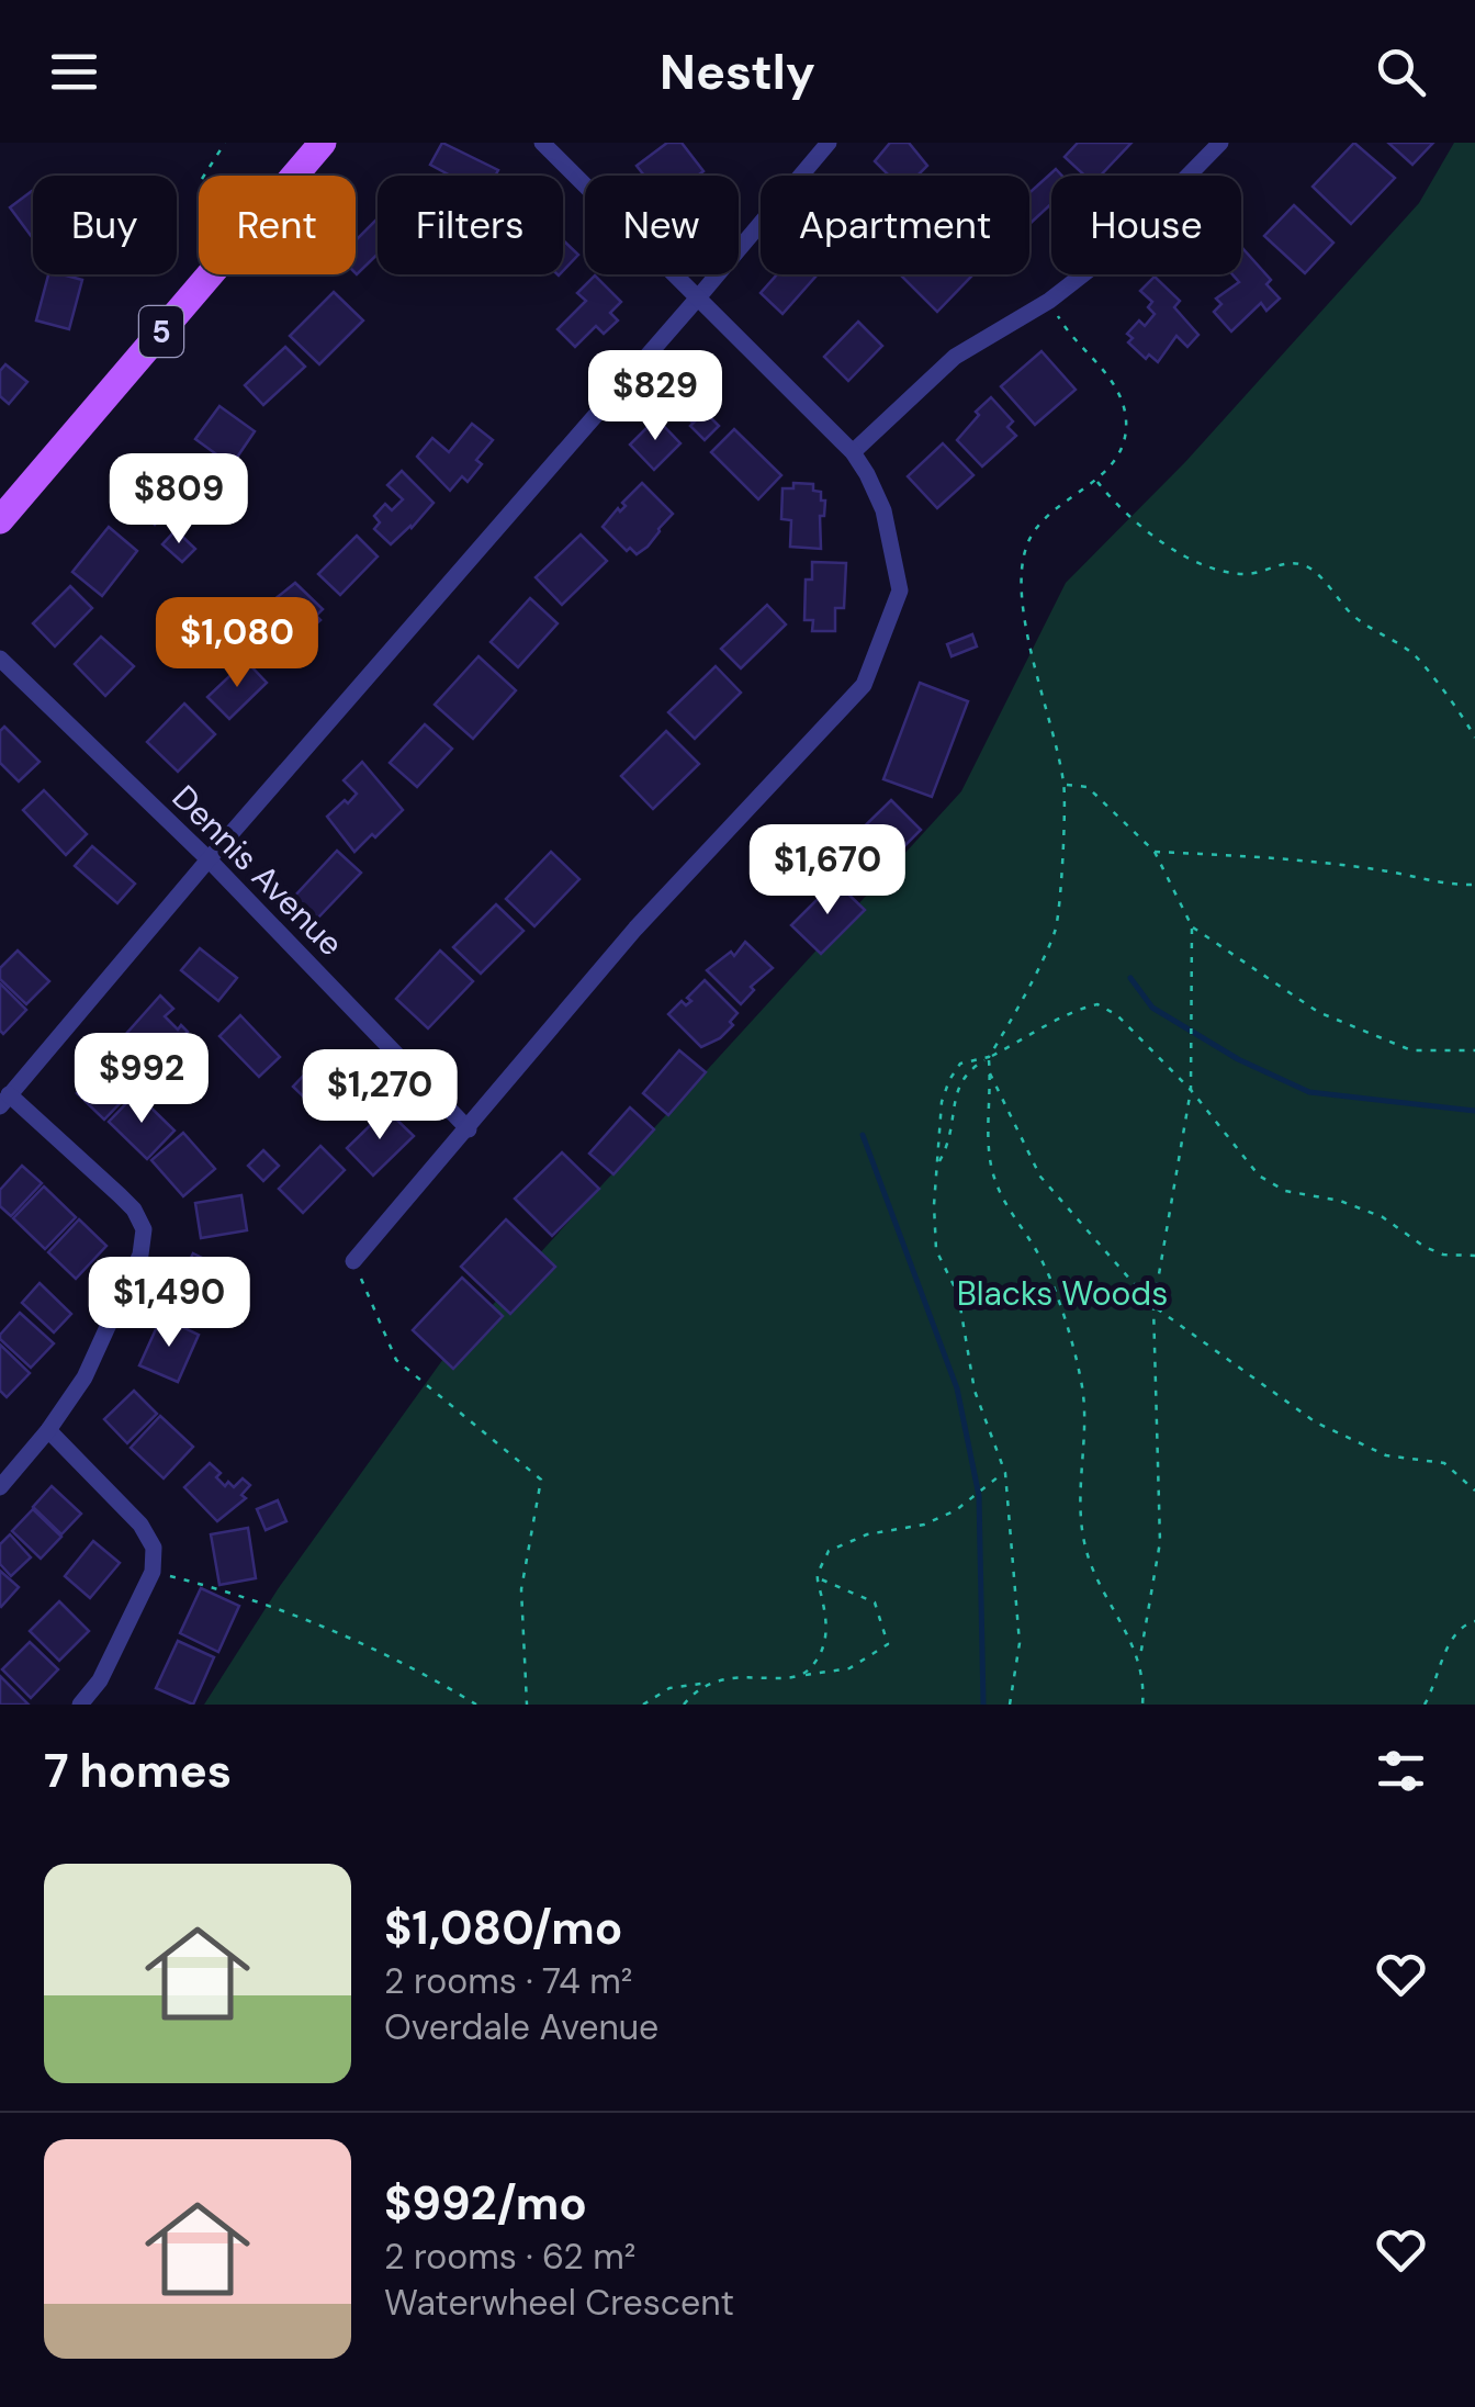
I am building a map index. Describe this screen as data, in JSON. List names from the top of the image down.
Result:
{
  "streets": {
    "main road": ["5"],
    "street": ["Dennis Avenue"]
  },
  "parks": ["Blacks Woods"],
  "page": {
    "header": "Nestly",
    "chip": [
      "Buy",
      "Rent",
      "Filters",
      "New",
      "Apartment",
      "House"
    ],
    "price": [
      "$829",
      "$809",
      "$1,080",
      "$1,670",
      "$992",
      "$1,270",
      "$1,490"
    ],
    "heading": "7 homes",
    "list": [
      {
        "name": "$1,080/mo",
        "note": "2 rooms · 74 m² · Overdale Avenue"
      },
      {
        "name": "$992/mo",
        "note": "2 rooms · 62 m² · Waterwheel Crescent"
      }
    ]
  }
}
